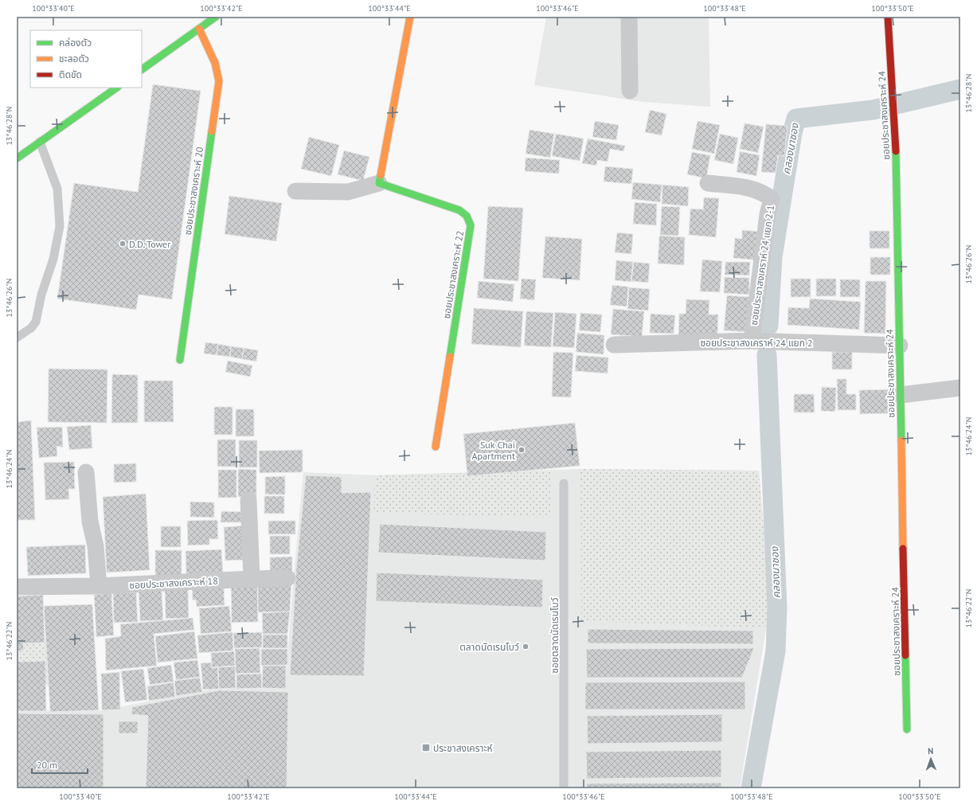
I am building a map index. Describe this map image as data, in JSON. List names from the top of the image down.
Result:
{
  "streets": {
    "street": [
      "ซอยประชาสงเคราะห์ 24",
      "ซอยประชาสงเคราะห์ 20",
      "ซอยประชาสงเคราห์ 24 แยก 2-1",
      "ซอยประชาสงเคราะห์ 22",
      "ซอยประชาสงเคราห์ 24 แยก 2",
      "ซอยประชาสงเคราะห์ 18"
    ],
    "lane": ["ซอยตลาดนัดเรนโบว์"]
  },
  "crossings": [
    ["ซอยประชาสงเคราะห์ 24", "ซอยประชาสงเคราห์ 24 แยก 2"],
    ["ซอยประชาสงเคราห์ 24 แยก 2-1", "ซอยประชาสงเคราห์ 24 แยก 2"]
  ],
  "water": ["คลองนาซอง"],
  "places": {
    "other": ["D.D. Tower", "Suk Chai Apartment", "ตลาดนัดเรนโบว์"],
    "transit": ["ประชาสงเคราะห์"]
  },
  "legend": ["คล่องตัว", "ชะลอตัว", "ติดขัด"],
  "scale_bar": "20 m",
  "north": "top",
  "coordinates": [
    "100°33'40\"E",
    "100°33'42\"E",
    "100°33'44\"E",
    "100°33'46\"E",
    "100°33'48\"E",
    "100°33'50\"E",
    "13°46'28\"N",
    "13°46'26\"N",
    "13°46'24\"N",
    "13°46'22\"N"
  ]
}
